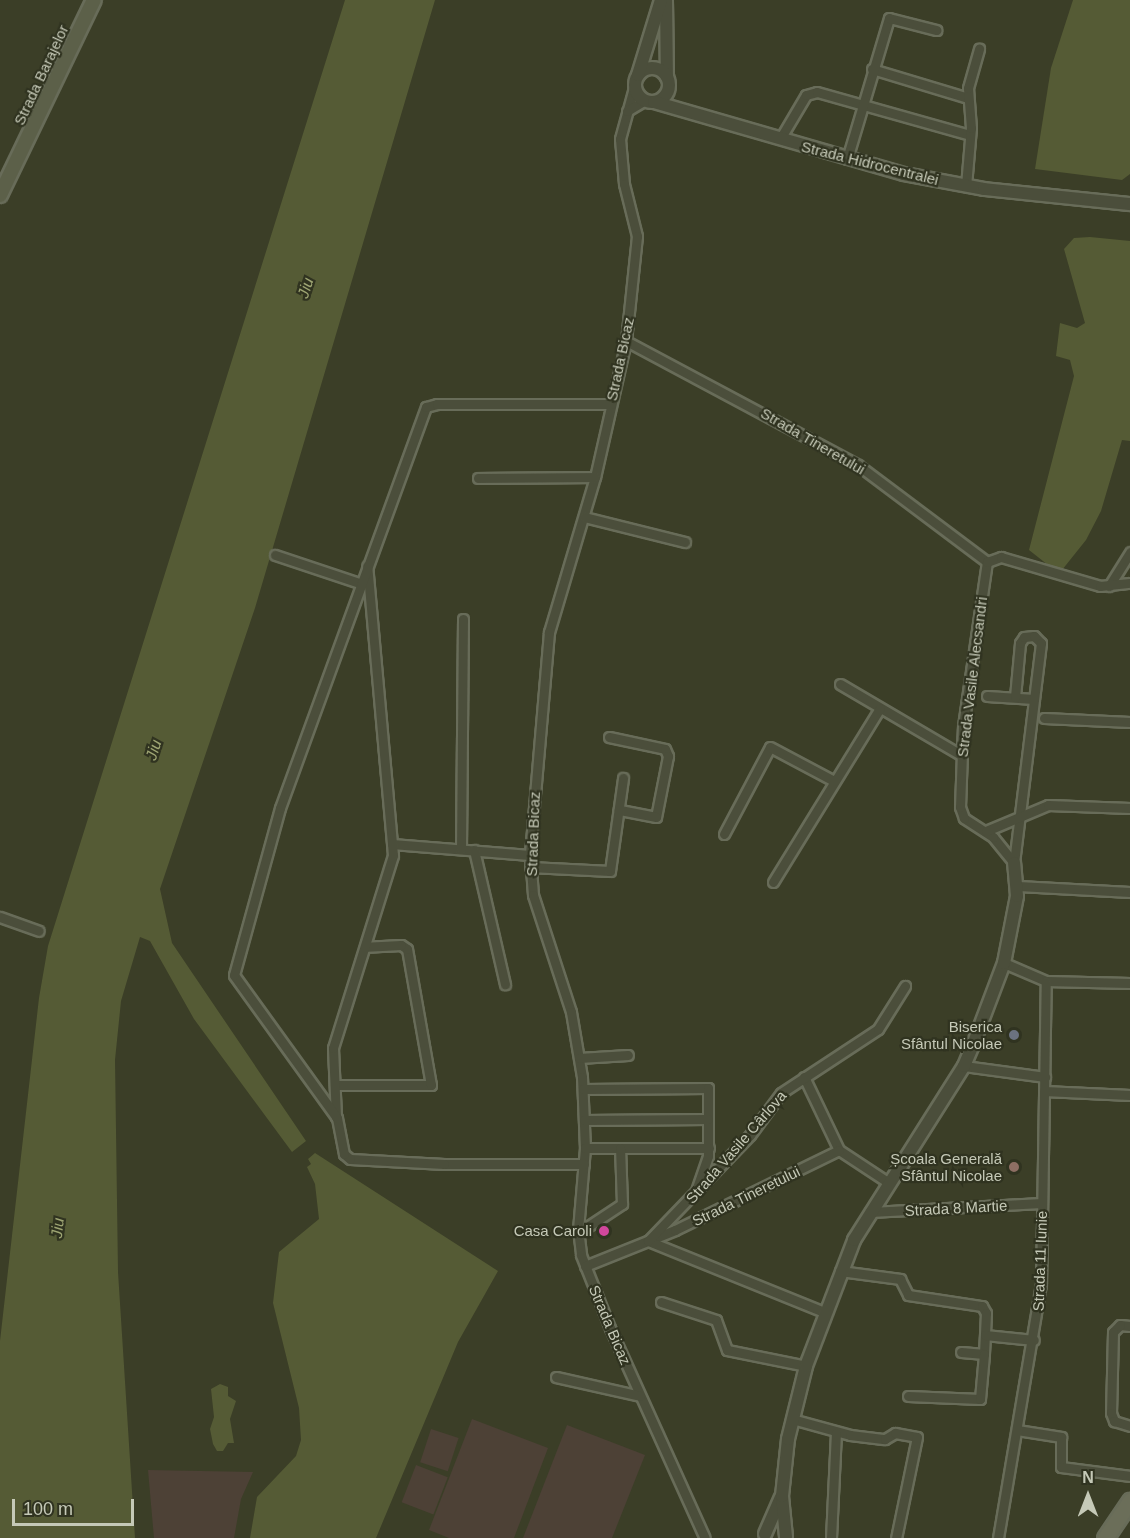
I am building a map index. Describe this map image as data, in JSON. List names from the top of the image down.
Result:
{
  "streets": {
    "main road": ["Strada Barajelor"],
    "street": [
      "Strada Hidrocentralei",
      "Strada Bicaz",
      "Strada Tineretului",
      "Strada Vasile Alecsandri",
      "Strada Vasile Cârlova",
      "Strada 8 Martie",
      "Strada 11 Iunie"
    ]
  },
  "crossings": [
    ["Strada Bicaz", "Strada Tineretului"],
    ["Strada Tineretului", "Strada Vasile Alecsandri"],
    ["Strada Tineretului", "Strada Vasile Cârlova"],
    ["Strada 8 Martie", "Strada 11 Iunie"]
  ],
  "water": ["Jiu"],
  "places": ["Biserica Sfântul Nicolae", "Școala Generală Sfântul Nicolae", "Casa Caroli"],
  "scale_bar": "100 m",
  "north": "top"
}
